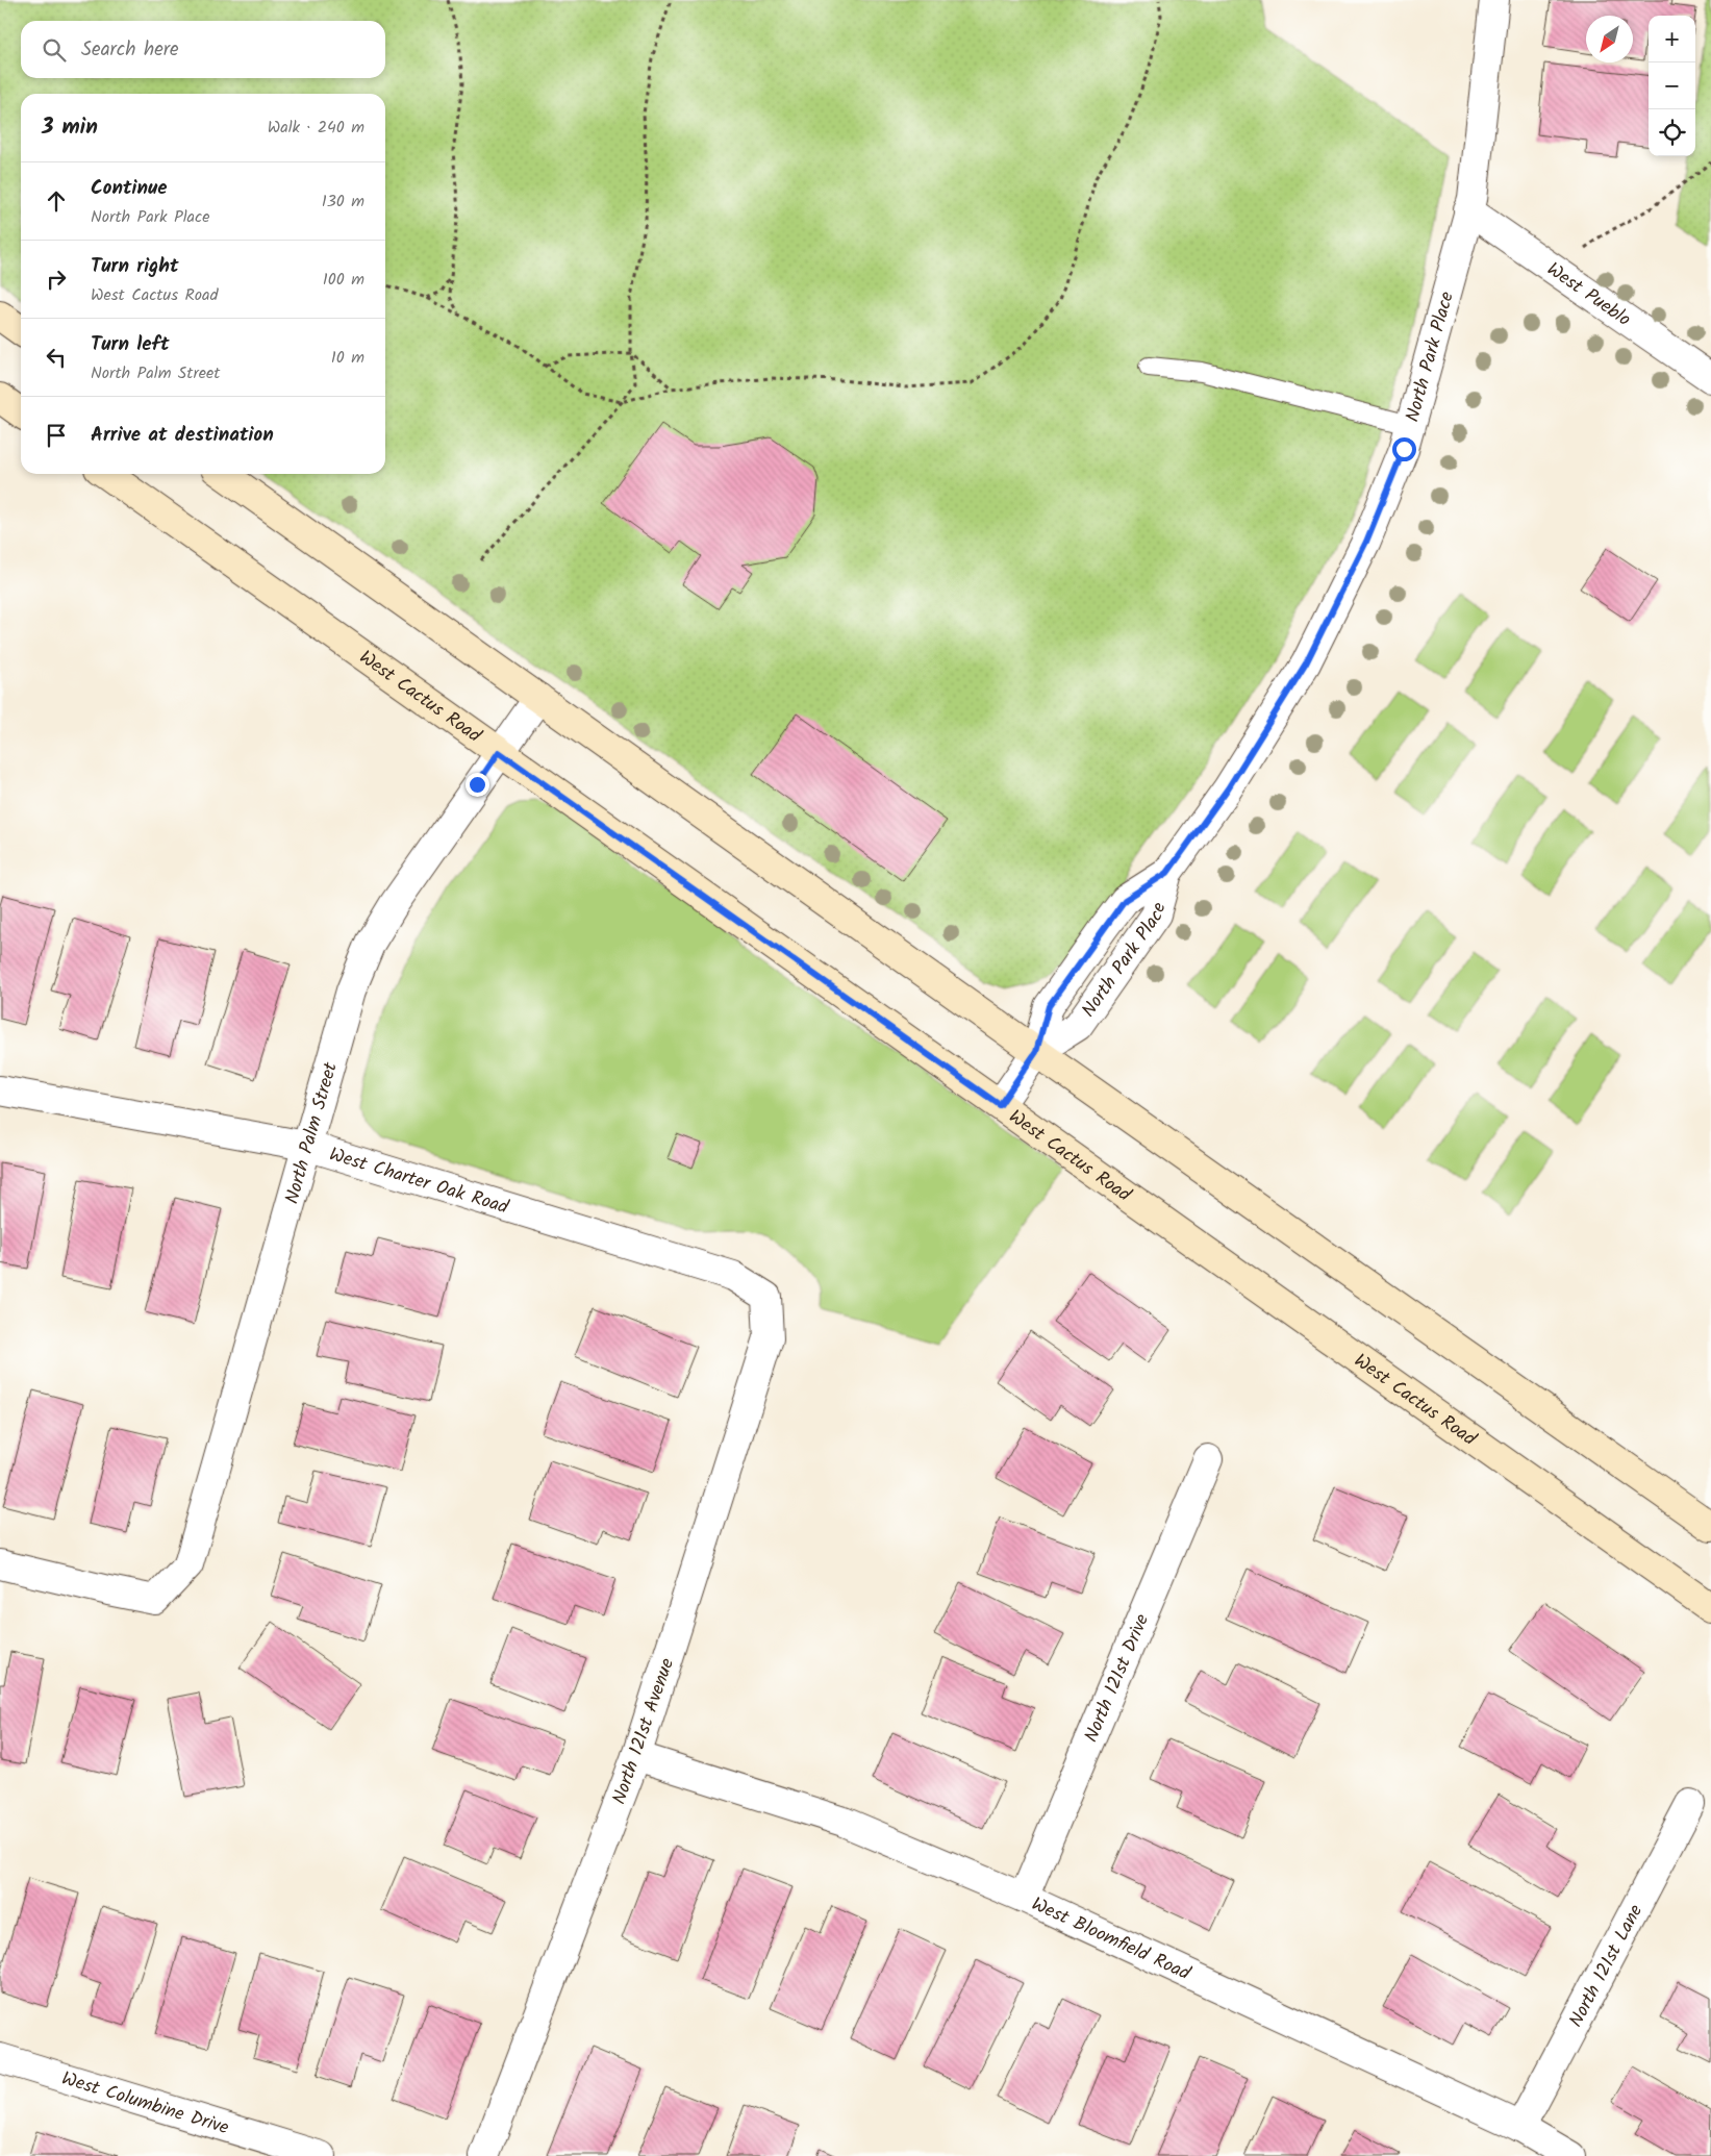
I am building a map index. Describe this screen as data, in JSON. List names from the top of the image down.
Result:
{
  "streets": {
    "street": [
      "West Pueblo",
      "North Park Place",
      "West Cactus Road",
      "North Palm Street",
      "West Charter Oak Road",
      "North 121st Drive",
      "North 121st Avenue",
      "West Bloomfield Road",
      "North 121st Lane",
      "West Columbine Drive"
    ]
  },
  "crossings": [
    ["West Pueblo", "North Park Place"],
    ["North Park Place", "West Cactus Road"],
    ["West Cactus Road", "North Palm Street"],
    ["North Palm Street", "West Charter Oak Road"],
    ["West Charter Oak Road", "North 121st Avenue"],
    ["North 121st Drive", "West Bloomfield Road"],
    ["North 121st Avenue", "West Bloomfield Road"],
    ["West Bloomfield Road", "North 121st Lane"]
  ],
  "north": "bottom left",
  "page": {
    "map_buttons": ["+", "−"],
    "search": "Search here",
    "heading": ["3 min", "Walk · 240 m"],
    "list": [
      ["Continue", "North Park Place", "130 m"],
      ["Turn right", "West Cactus Road", "100 m"],
      ["Turn left", "North Palm Street", "10 m"],
      "Arrive at destination"
    ]
  }
}
